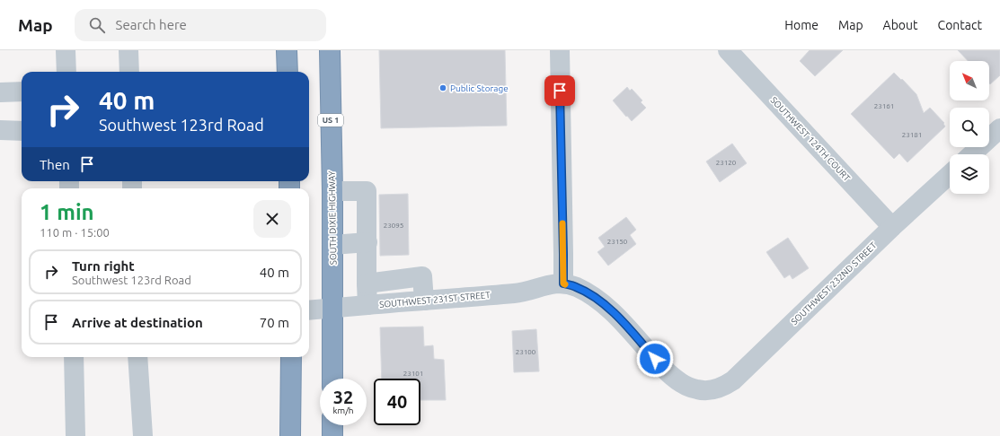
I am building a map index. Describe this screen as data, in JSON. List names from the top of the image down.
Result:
{
  "streets": {
    "highway": ["US 1", "SOUTH DIXIE HIGHWAY"],
    "street": ["SOUTHWEST 124TH COURT", "SOUTHWEST 232ND STREET", "SOUTHWEST 231ST STREET"]
  },
  "crossings": [
    ["SOUTHWEST 124TH COURT", "SOUTHWEST 232ND STREET"],
    ["SOUTH DIXIE HIGHWAY", "SOUTHWEST 231ST STREET"],
    ["SOUTHWEST 232ND STREET", "SOUTHWEST 231ST STREET"]
  ],
  "places": ["Public Storage"],
  "house_numbers": [
    "23161",
    "23181",
    "23120",
    "23095",
    "23150",
    "23100",
    "23101"
  ],
  "north": "top left",
  "page": {
    "header": "Map",
    "search": "Search here",
    "nav": [
      "Home",
      "Map",
      "About",
      "Contact"
    ],
    "turn": ["40 m", "Southwest 123rd Road"],
    "then": "Then",
    "heading": ["1 min", "110 m · 15:00"],
    "list": [
      {
        "name": "Turn right",
        "note": "Southwest 123rd Road",
        "value": "40 m"
      },
      {
        "name": "Arrive at destination",
        "value": "70 m"
      }
    ],
    "speed": "32 km/h",
    "limit": "40"
  }
}
